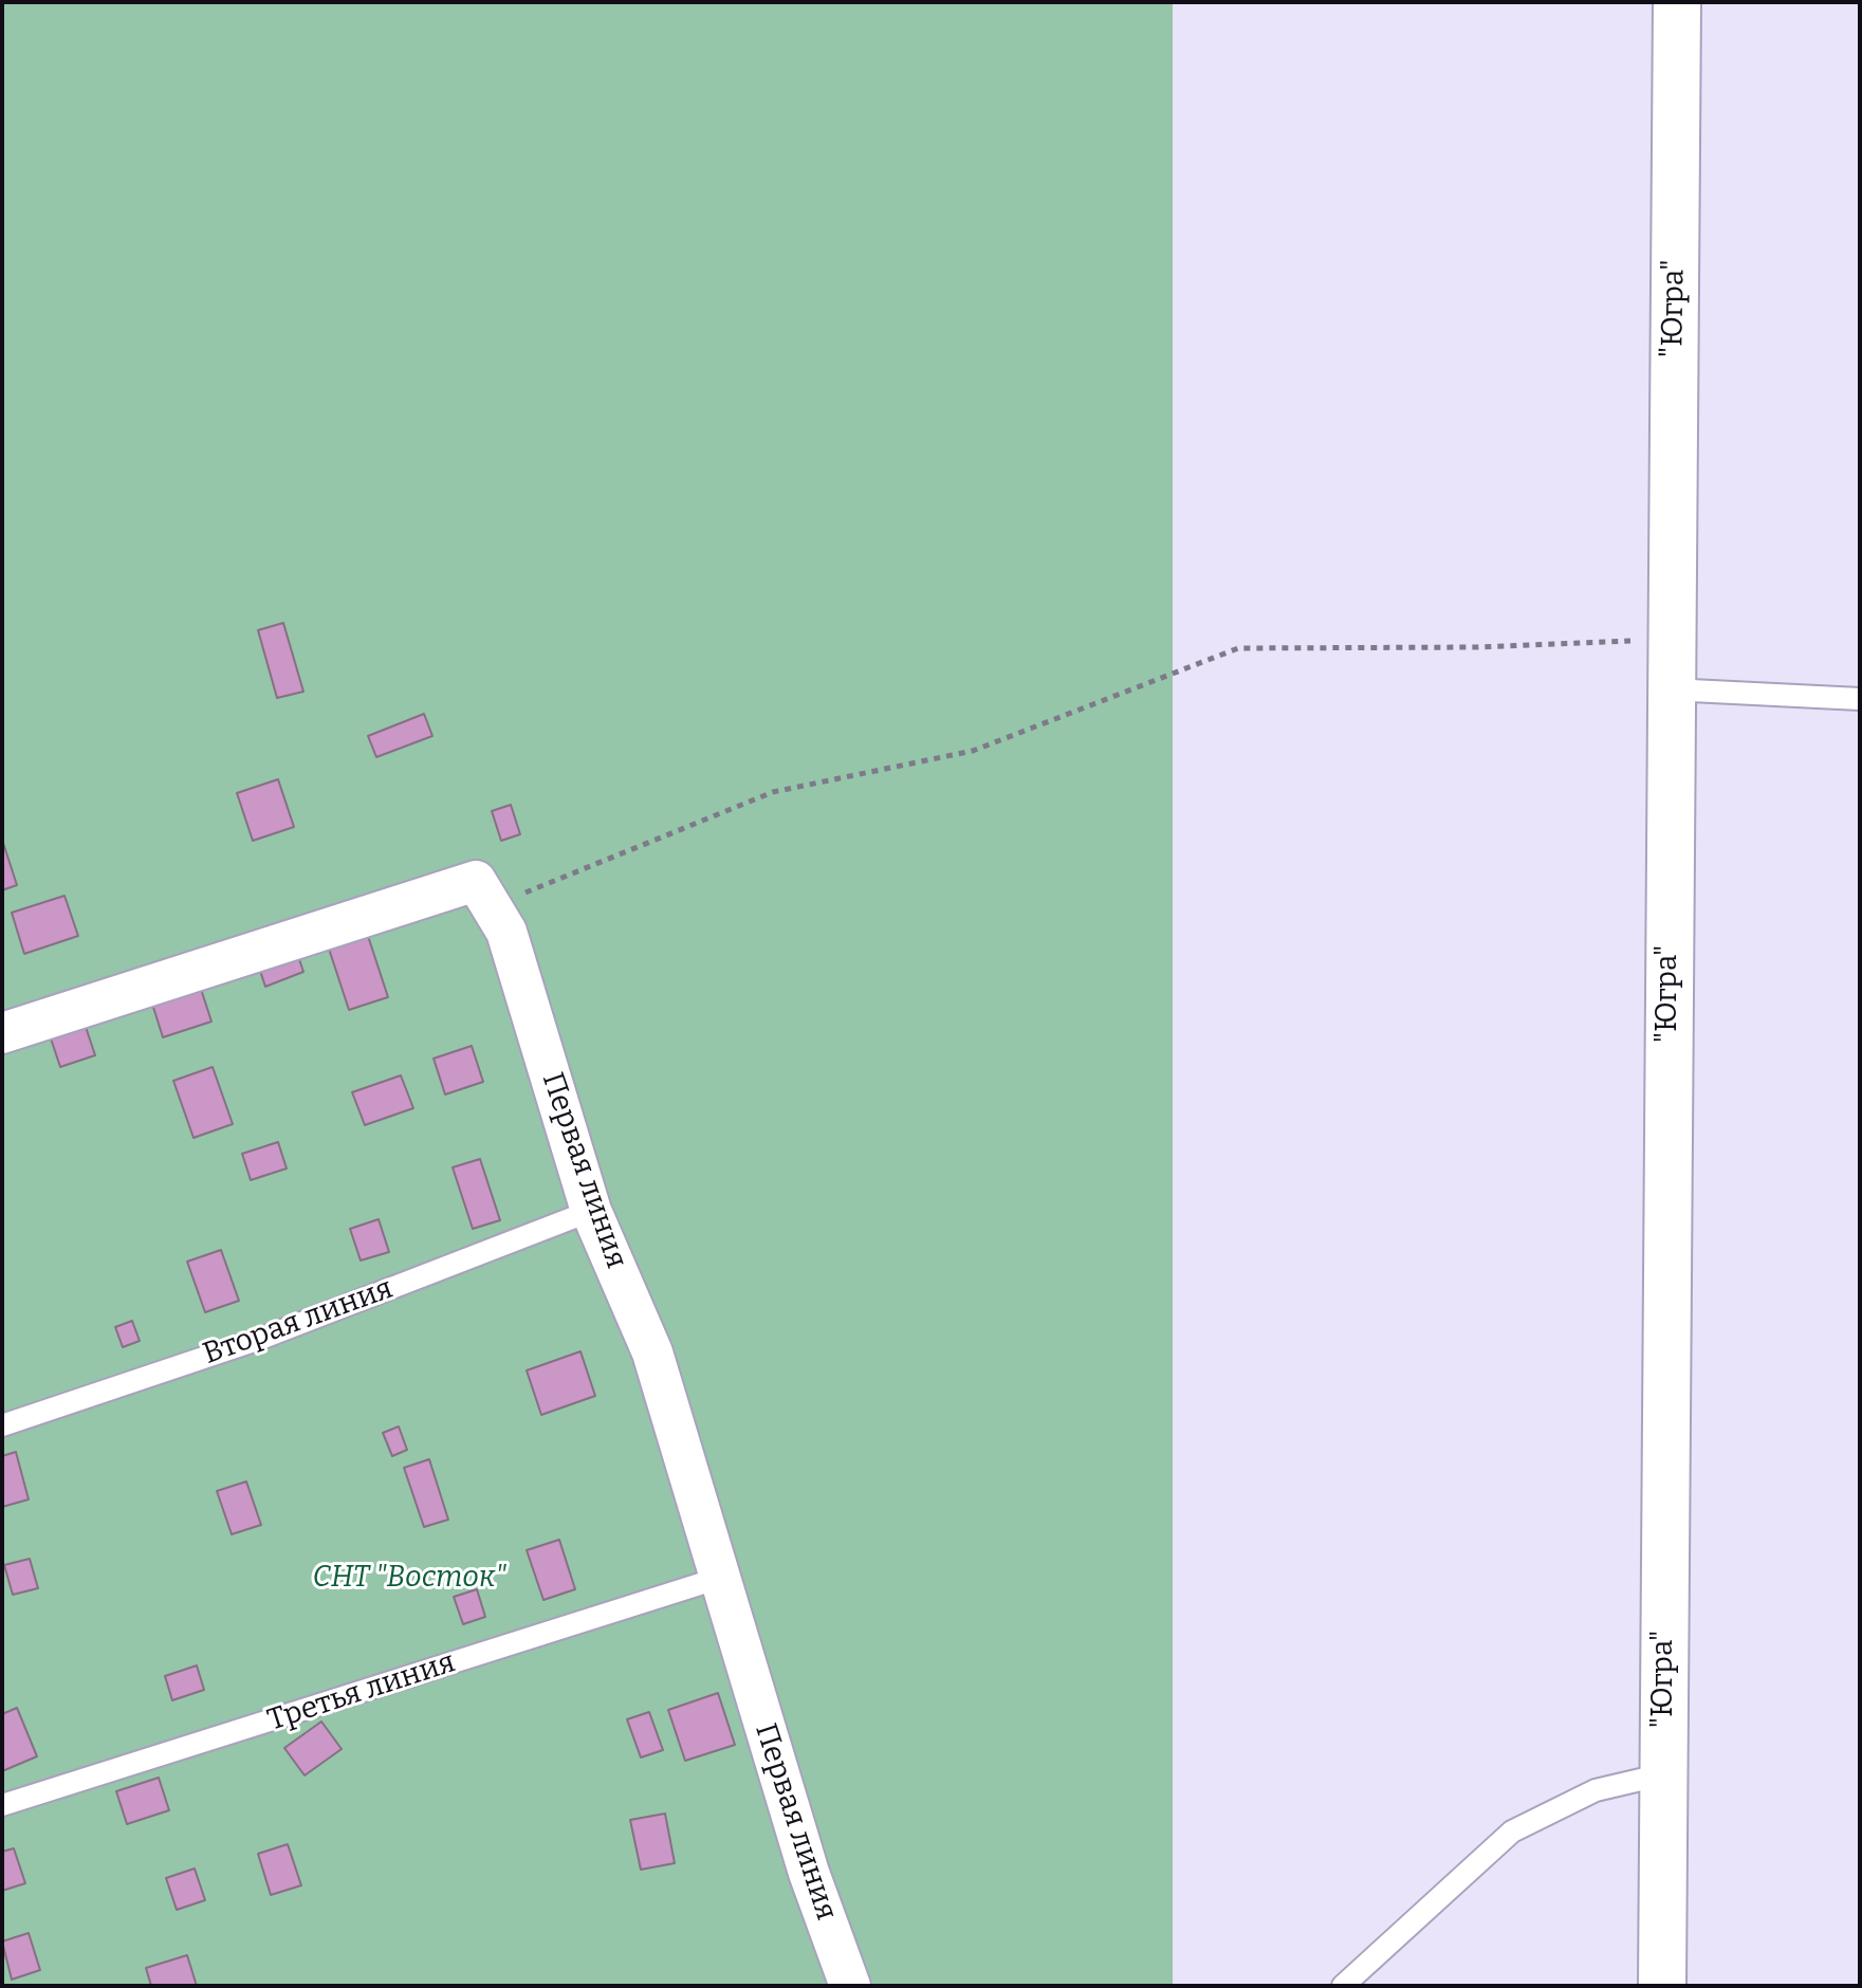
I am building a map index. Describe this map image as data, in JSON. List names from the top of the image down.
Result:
{
  "streets": {
    "main road": ["\"Югра\""],
    "street": ["Первая линия"],
    "lane": ["Вторая линия", "Третья линия"]
  },
  "crossings": [
    ["Первая линия", "Вторая линия"],
    ["Первая линия", "Третья линия"]
  ],
  "parks": ["СНТ \"Восток\""]
}
